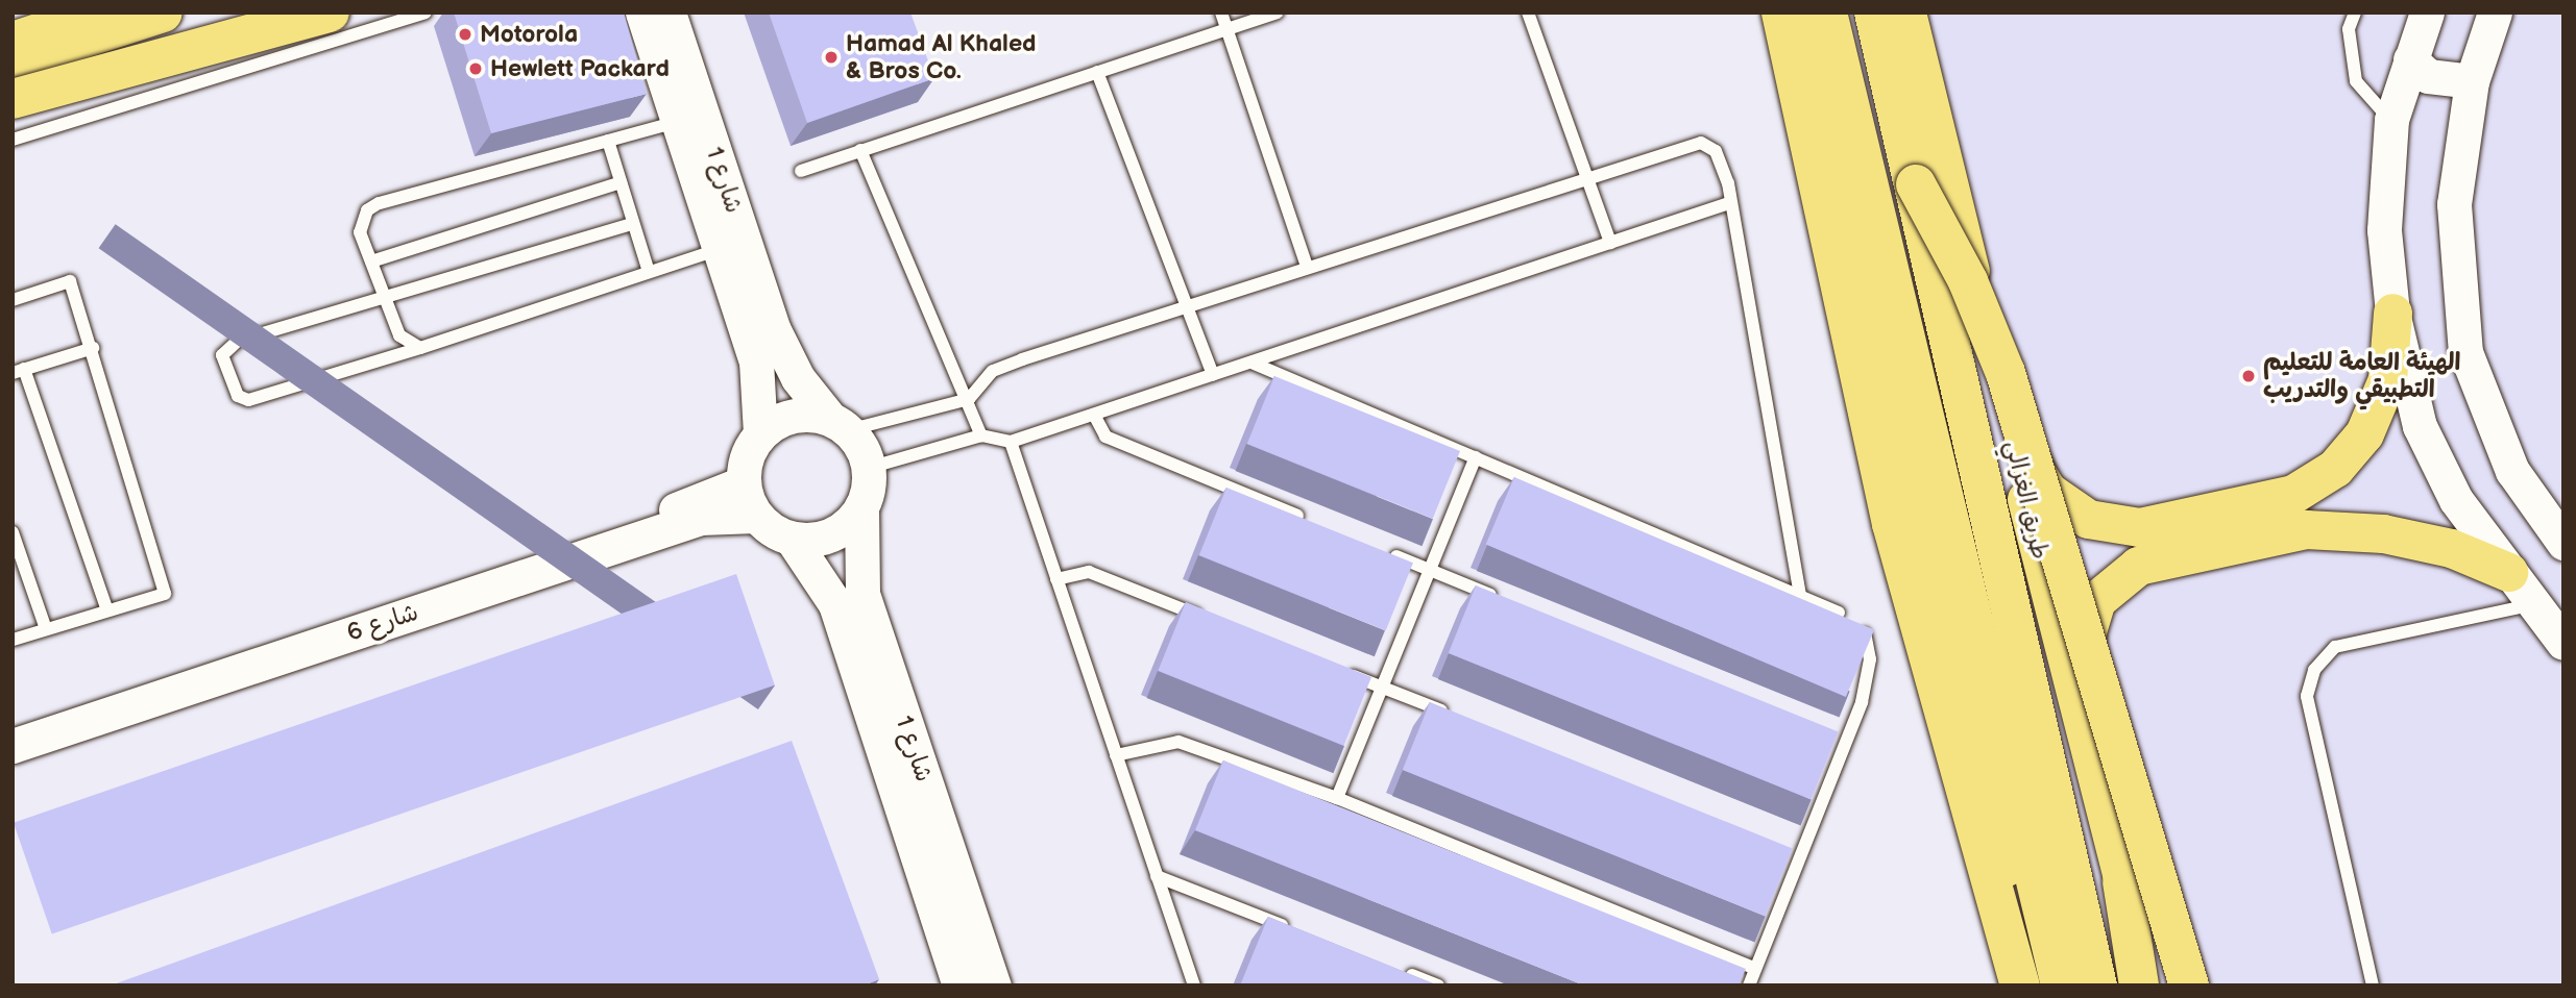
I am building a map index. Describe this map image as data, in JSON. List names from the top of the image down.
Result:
{
  "streets": {
    "highway": ["طريق الغزالي"],
    "street": ["شارع 1", "شارع 6"]
  },
  "crossings": [
    ["شارع 1", "شارع 6"]
  ],
  "places": [
    "Motorola",
    "Hamad Al Khaled & Bros Co.",
    "Hewlett Packard",
    "الهيئة العامة للتعليم التطبيقي والتدريب"
  ]
}
